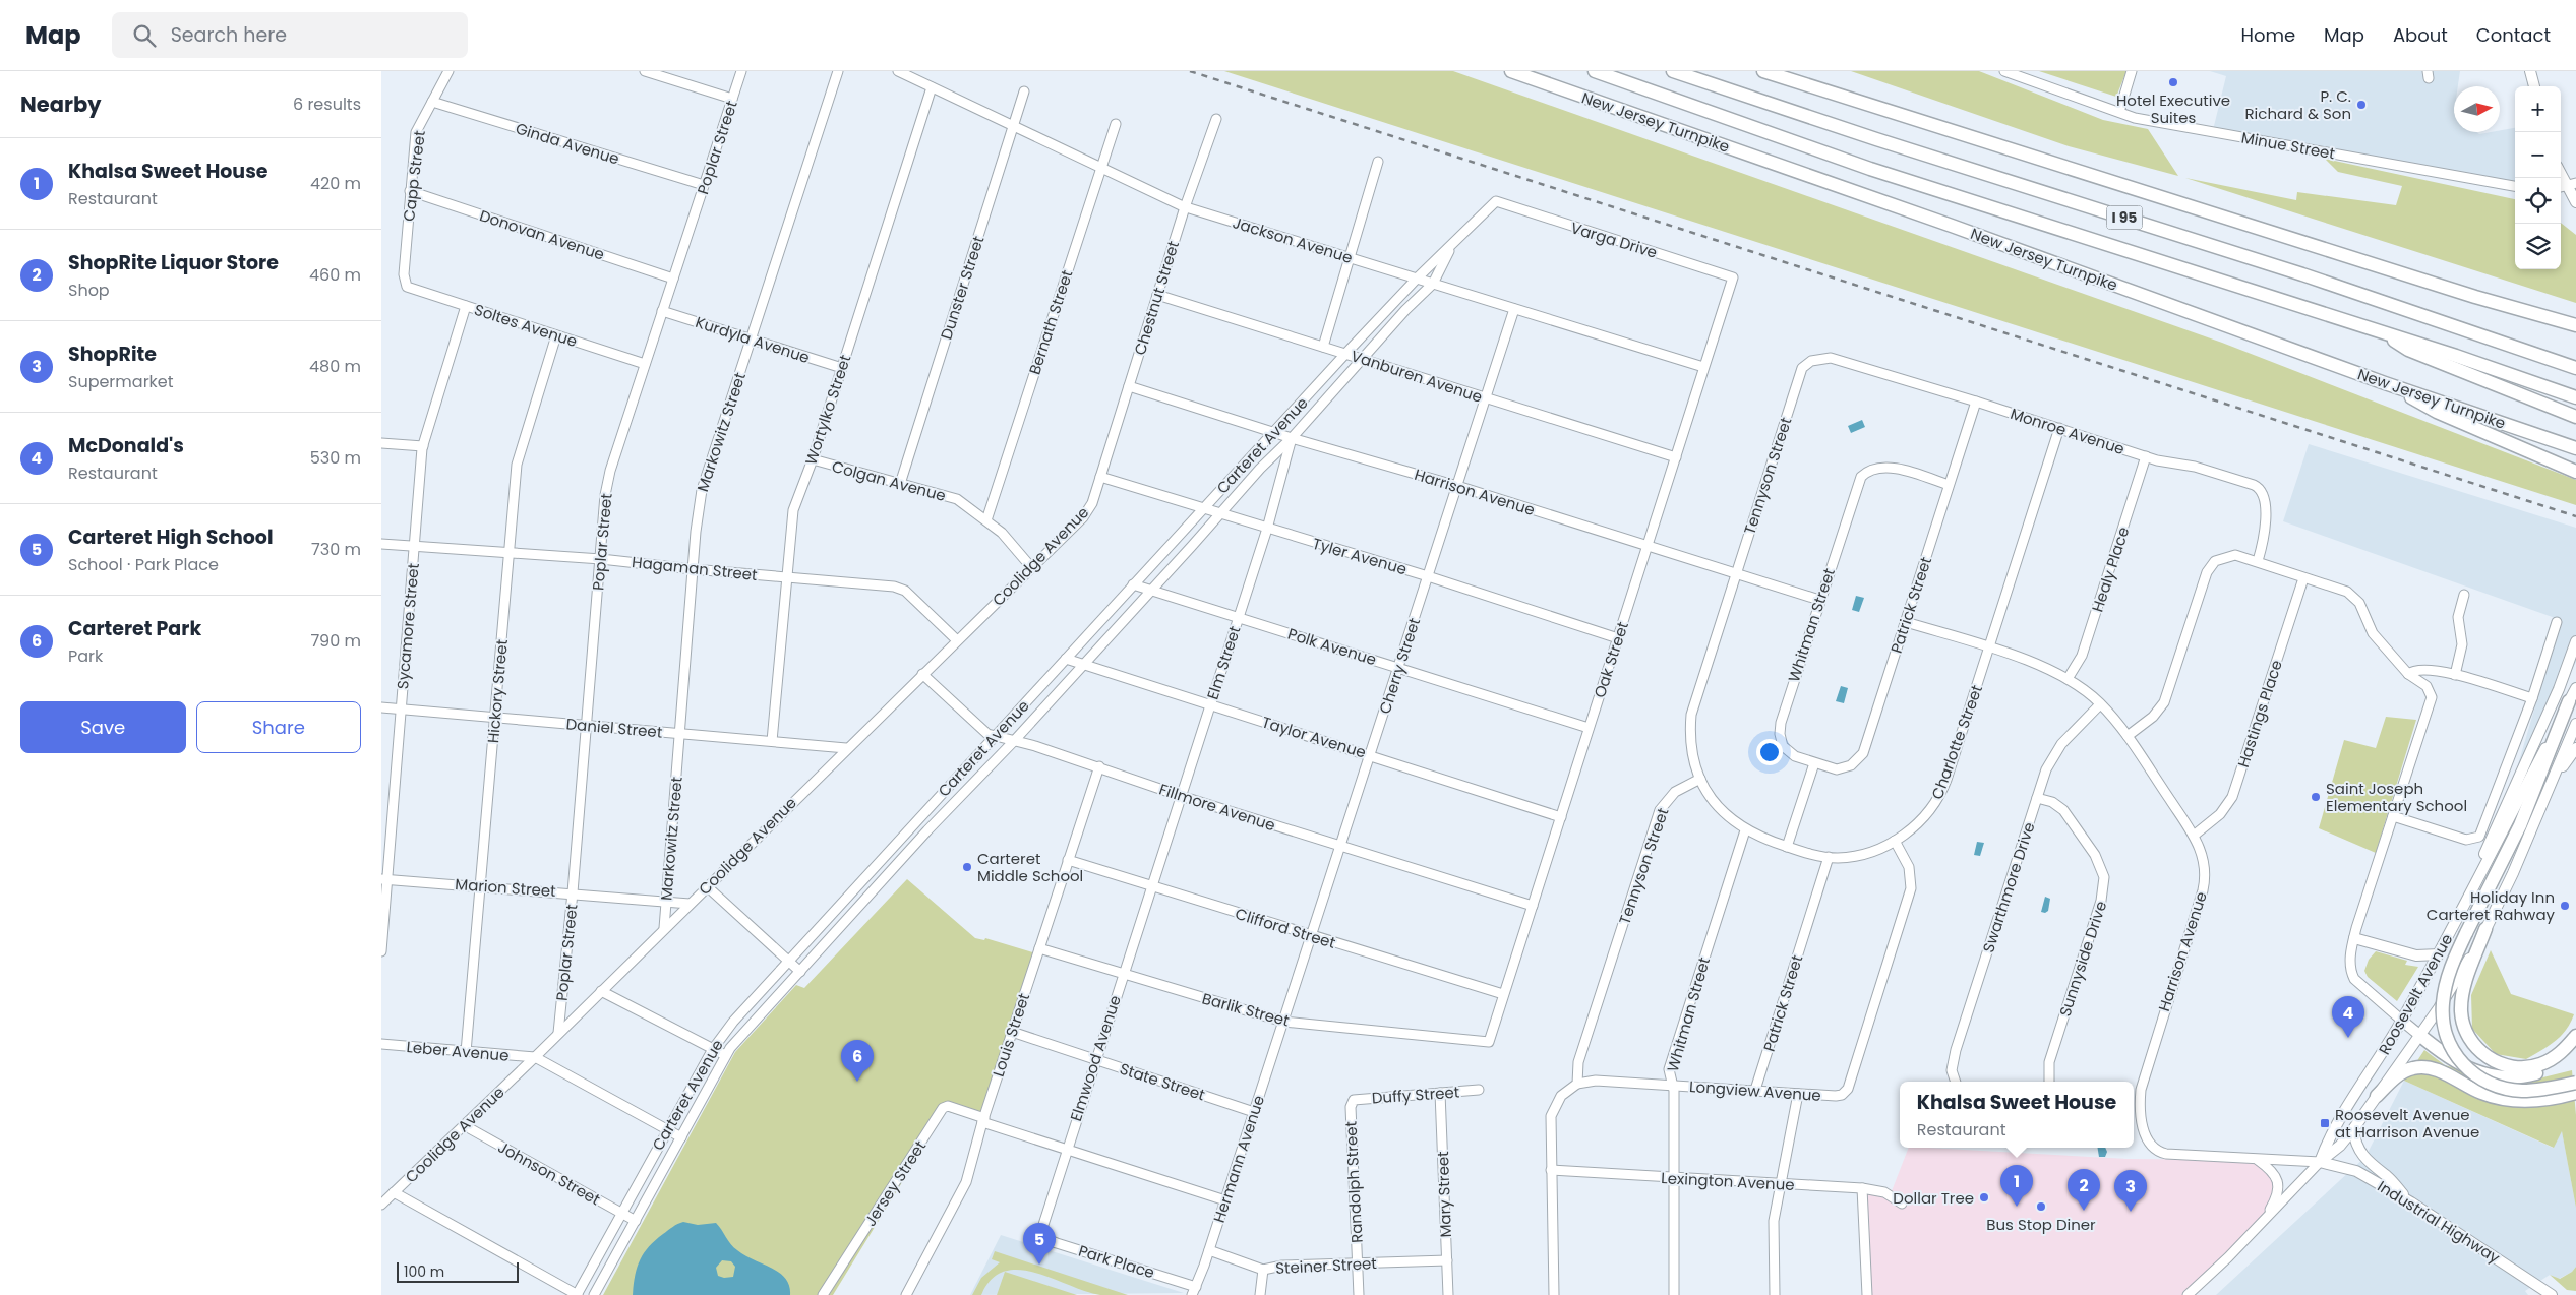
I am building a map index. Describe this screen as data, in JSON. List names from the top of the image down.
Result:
{
  "streets": {
    "highway": ["New Jersey Turnpike", "I 95"],
    "main road": ["Roosevelt Avenue", "Industrial Highway"],
    "street": [
      "Ginda Avenue",
      "Minue Street",
      "Poplar Street",
      "Capp Street",
      "Donovan Avenue",
      "Jackson Avenue",
      "Varga Drive",
      "Dunster Street",
      "Chestnut Street",
      "Bernath Street",
      "Soltes Avenue",
      "Kurdyla Avenue",
      "Vanburen Avenue",
      "Wortylko Street",
      "Monroe Avenue",
      "Markowitz Street",
      "Carteret Avenue",
      "Tennyson Street",
      "Colgan Avenue",
      "Harrison Avenue",
      "Coolidge Avenue",
      "Tyler Avenue",
      "Hagaman Street",
      "Healy Place",
      "Patrick Street",
      "Whitman Street",
      "Sycamore Street",
      "Polk Avenue",
      "Oak Street",
      "Elm Street",
      "Cherry Street",
      "Hickory Street",
      "Hastings Place",
      "Daniel Street",
      "Taylor Avenue",
      "Charlotte Street",
      "Fillmore Avenue",
      "Marion Street",
      "Swarthmore Drive",
      "Clifford Street",
      "Sunnyside Drive",
      "Barlik Street",
      "Louis Street",
      "Leber Avenue",
      "Elmwood Avenue",
      "State Street",
      "Longview Avenue",
      "Duffy Street",
      "Hermann Avenue",
      "Johnson Street",
      "Lexington Avenue",
      "Randolph Street",
      "Jersey Street",
      "Mary Street",
      "Park Place",
      "Steiner Street"
    ]
  },
  "crossings": [
    ["Ginda Avenue", "Poplar Street"],
    ["Ginda Avenue", "Capp Street"],
    ["Poplar Street", "Donovan Avenue"],
    ["Poplar Street", "Soltes Avenue"],
    ["Poplar Street", "Kurdyla Avenue"],
    ["Poplar Street", "Coolidge Avenue"],
    ["Poplar Street", "Hagaman Street"],
    ["Poplar Street", "Daniel Street"],
    ["Poplar Street", "Marion Street"],
    ["Capp Street", "Donovan Avenue"],
    ["Capp Street", "Soltes Avenue"],
    ["Jackson Avenue", "Dunster Street"],
    ["Jackson Avenue", "Chestnut Street"],
    ["Jackson Avenue", "Bernath Street"],
    ["Jackson Avenue", "Wortylko Street"],
    ["Jackson Avenue", "Carteret Avenue"],
    ["Jackson Avenue", "Oak Street"],
    ["Jackson Avenue", "Cherry Street"],
    ["Varga Drive", "Carteret Avenue"],
    ["Varga Drive", "Oak Street"],
    ["Dunster Street", "Colgan Avenue"],
    ["Chestnut Street", "Vanburen Avenue"],
    ["Chestnut Street", "Harrison Avenue"],
    ["Chestnut Street", "Coolidge Avenue"],
    ["Chestnut Street", "Tyler Avenue"],
    ["Bernath Street", "Colgan Avenue"],
    ["Soltes Avenue", "Sycamore Street"],
    ["Soltes Avenue", "Hickory Street"],
    ["Kurdyla Avenue", "Wortylko Street"],
    ["Kurdyla Avenue", "Markowitz Street"],
    ["Vanburen Avenue", "Carteret Avenue"],
    ["Vanburen Avenue", "Oak Street"],
    ["Vanburen Avenue", "Cherry Street"],
    ["Wortylko Street", "Colgan Avenue"],
    ["Wortylko Street", "Hagaman Street"],
    ["Wortylko Street", "Daniel Street"],
    ["Monroe Avenue", "Tennyson Street"],
    ["Monroe Avenue", "Healy Place"],
    ["Monroe Avenue", "Patrick Street"],
    ["Monroe Avenue", "Charlotte Street"],
    ["Markowitz Street", "Coolidge Avenue"],
    ["Markowitz Street", "Hagaman Street"],
    ["Markowitz Street", "Daniel Street"],
    ["Markowitz Street", "Marion Street"],
    ["Carteret Avenue", "Harrison Avenue"],
    ["Carteret Avenue", "Tyler Avenue"],
    ["Carteret Avenue", "Polk Avenue"],
    ["Carteret Avenue", "Elm Street"],
    ["Carteret Avenue", "Taylor Avenue"],
    ["Carteret Avenue", "Fillmore Avenue"],
    ["Carteret Avenue", "Johnson Street"],
    ["Tennyson Street", "Harrison Avenue"],
    ["Tennyson Street", "Longview Avenue"],
    ["Colgan Avenue", "Coolidge Avenue"],
    ["Harrison Avenue", "Healy Place"],
    ["Harrison Avenue", "Patrick Street"],
    ["Harrison Avenue", "Whitman Street"],
    ["Harrison Avenue", "Oak Street"],
    ["Harrison Avenue", "Elm Street"],
    ["Harrison Avenue", "Cherry Street"],
    ["Harrison Avenue", "Hastings Place"],
    ["Harrison Avenue", "Charlotte Street"],
    ["Harrison Avenue", "Swarthmore Drive"],
    ["Harrison Avenue", "Roosevelt Avenue"],
    ["Harrison Avenue", "Industrial Highway"],
    ["Coolidge Avenue", "Tyler Avenue"],
    ["Coolidge Avenue", "Hagaman Street"],
    ["Coolidge Avenue", "Daniel Street"],
    ["Coolidge Avenue", "Fillmore Avenue"],
    ["Coolidge Avenue", "Marion Street"],
    ["Coolidge Avenue", "Leber Avenue"],
    ["Coolidge Avenue", "Johnson Street"],
    ["Tyler Avenue", "Oak Street"],
    ["Tyler Avenue", "Elm Street"],
    ["Tyler Avenue", "Cherry Street"],
    ["Hagaman Street", "Sycamore Street"],
    ["Hagaman Street", "Hickory Street"],
    ["Patrick Street", "Whitman Street"],
    ["Patrick Street", "Charlotte Street"],
    ["Patrick Street", "Longview Avenue"],
    ["Whitman Street", "Longview Avenue"],
    ["Whitman Street", "Lexington Avenue"],
    ["Sycamore Street", "Daniel Street"],
    ["Sycamore Street", "Marion Street"],
    ["Polk Avenue", "Oak Street"],
    ["Polk Avenue", "Elm Street"],
    ["Polk Avenue", "Cherry Street"],
    ["Oak Street", "Taylor Avenue"],
    ["Oak Street", "Fillmore Avenue"],
    ["Oak Street", "Clifford Street"],
    ["Oak Street", "Barlik Street"],
    ["Elm Street", "Taylor Avenue"],
    ["Elm Street", "Fillmore Avenue"],
    ["Elm Street", "Clifford Street"],
    ["Elm Street", "Elmwood Avenue"],
    ["Cherry Street", "Taylor Avenue"],
    ["Cherry Street", "Fillmore Avenue"],
    ["Cherry Street", "Clifford Street"],
    ["Cherry Street", "Barlik Street"],
    ["Cherry Street", "Hermann Avenue"],
    ["Hickory Street", "Daniel Street"],
    ["Hickory Street", "Marion Street"],
    ["Hickory Street", "Leber Avenue"],
    ["Charlotte Street", "Longview Avenue"],
    ["Fillmore Avenue", "Louis Street"],
    ["Swarthmore Drive", "Sunnyside Drive"],
    ["Clifford Street", "Louis Street"],
    ["Clifford Street", "Elmwood Avenue"],
    ["Roosevelt Avenue", "Industrial Highway"],
    ["Barlik Street", "Louis Street"],
    ["Barlik Street", "Elmwood Avenue"],
    ["Barlik Street", "Hermann Avenue"],
    ["Louis Street", "State Street"],
    ["Louis Street", "Jersey Street"],
    ["Elmwood Avenue", "State Street"],
    ["Elmwood Avenue", "Jersey Street"],
    ["Elmwood Avenue", "Park Place"],
    ["State Street", "Hermann Avenue"],
    ["Duffy Street", "Randolph Street"],
    ["Duffy Street", "Mary Street"],
    ["Hermann Avenue", "Jersey Street"],
    ["Hermann Avenue", "Park Place"],
    ["Hermann Avenue", "Steiner Street"],
    ["Randolph Street", "Steiner Street"],
    ["Mary Street", "Steiner Street"]
  ],
  "places": {
    "other": [
      "Hotel Executive Suites",
      "P. C. Richard & Son",
      "Saint Joseph Elementary School",
      "Carteret Middle School",
      "Holiday Inn Carteret Rahway",
      "Dollar Tree",
      "Bus Stop Diner"
    ],
    "transit": ["Roosevelt Avenue at Harrison Avenue"]
  },
  "scale_bar": "100 m",
  "north": "right",
  "page": {
    "header": "Map",
    "search": "Search here",
    "nav": [
      "Home",
      "Map",
      "About",
      "Contact"
    ],
    "heading": ["Nearby", "6 results"],
    "map_buttons": ["+", "−"],
    "list": [
      {
        "mark": "1",
        "name": "Khalsa Sweet House",
        "note": "Restaurant",
        "value": "420 m"
      },
      {
        "mark": "2",
        "name": "ShopRite Liquor Store",
        "note": "Shop",
        "value": "460 m"
      },
      {
        "mark": "3",
        "name": "ShopRite",
        "note": "Supermarket",
        "value": "480 m"
      },
      {
        "mark": "4",
        "name": "McDonald's",
        "note": "Restaurant",
        "value": "530 m"
      },
      {
        "mark": "5",
        "name": "Carteret High School",
        "note": "School · Park Place",
        "value": "730 m"
      },
      {
        "mark": "6",
        "name": "Carteret Park",
        "note": "Park",
        "value": "790 m"
      }
    ],
    "buttons": ["Save", "Share"],
    "pins": [
      "4",
      "6",
      "1",
      "2",
      "3",
      "5"
    ],
    "popup": ["Khalsa Sweet House", "Restaurant"],
    "scale": "100 m"
  }
}
